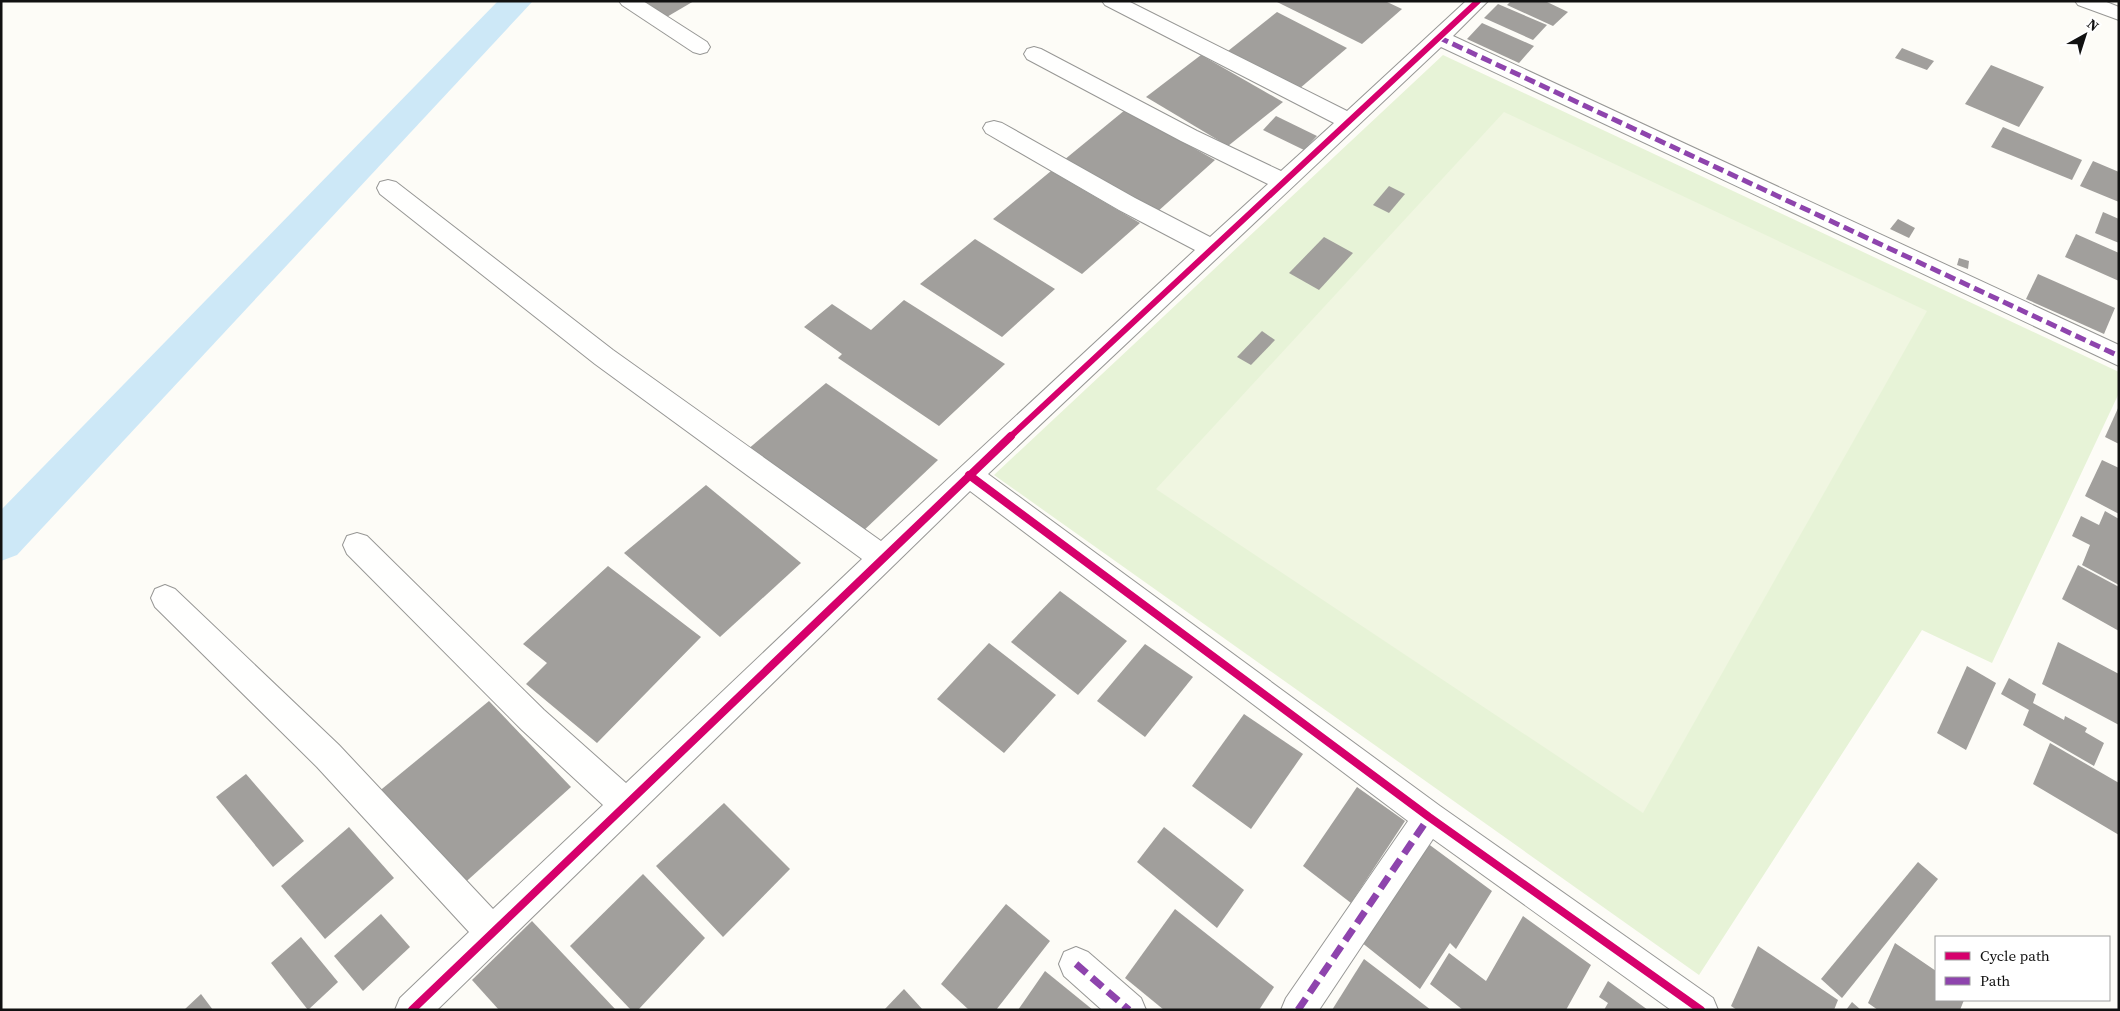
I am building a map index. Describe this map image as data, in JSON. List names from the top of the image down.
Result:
{
  "legend": ["Cycle path", "Path"],
  "north": "top right"
}
